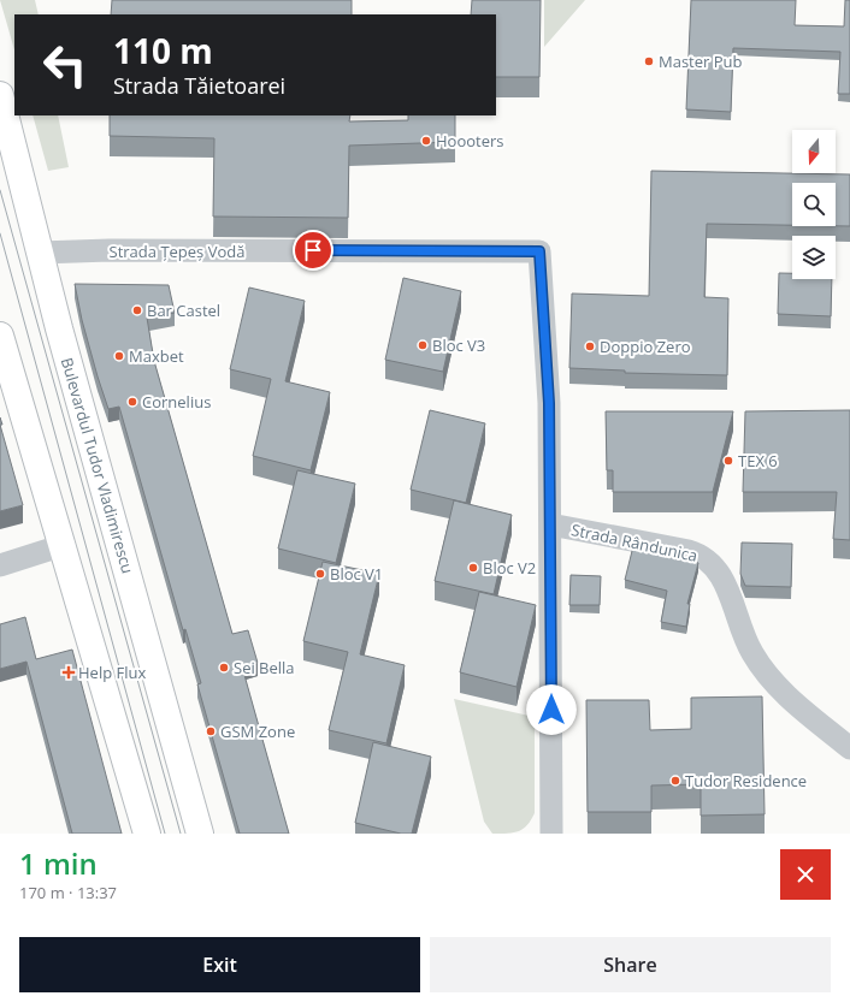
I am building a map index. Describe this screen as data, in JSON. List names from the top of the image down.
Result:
{
  "streets": {
    "main road": ["Bulevardul Tudor Vladimirescu"],
    "street": ["Strada Țepeș Vodă", "Strada Rândunica"]
  },
  "crossings": [
    ["Strada Țepeș Vodă", "Bulevardul Tudor Vladimirescu"],
    ["Strada Țepeș Vodă", "Strada Rândunica"]
  ],
  "places": {
    "other": [
      "Master Pub",
      "Hoooters",
      "Bar Castel",
      "Bloc V3",
      "Doppio Zero",
      "Maxbet",
      "Cornelius",
      "TEX 6",
      "Bloc V2",
      "Bloc V1",
      "Sei Bella",
      "GSM Zone",
      "Tudor Residence"
    ],
    "health": ["Help Flux"]
  },
  "north": "bottom",
  "page": {
    "turn": ["110 m", "Strada Tăietoarei"],
    "heading": ["1 min", "170 m · 13:37"],
    "buttons": ["Exit", "Share"]
  }
}
